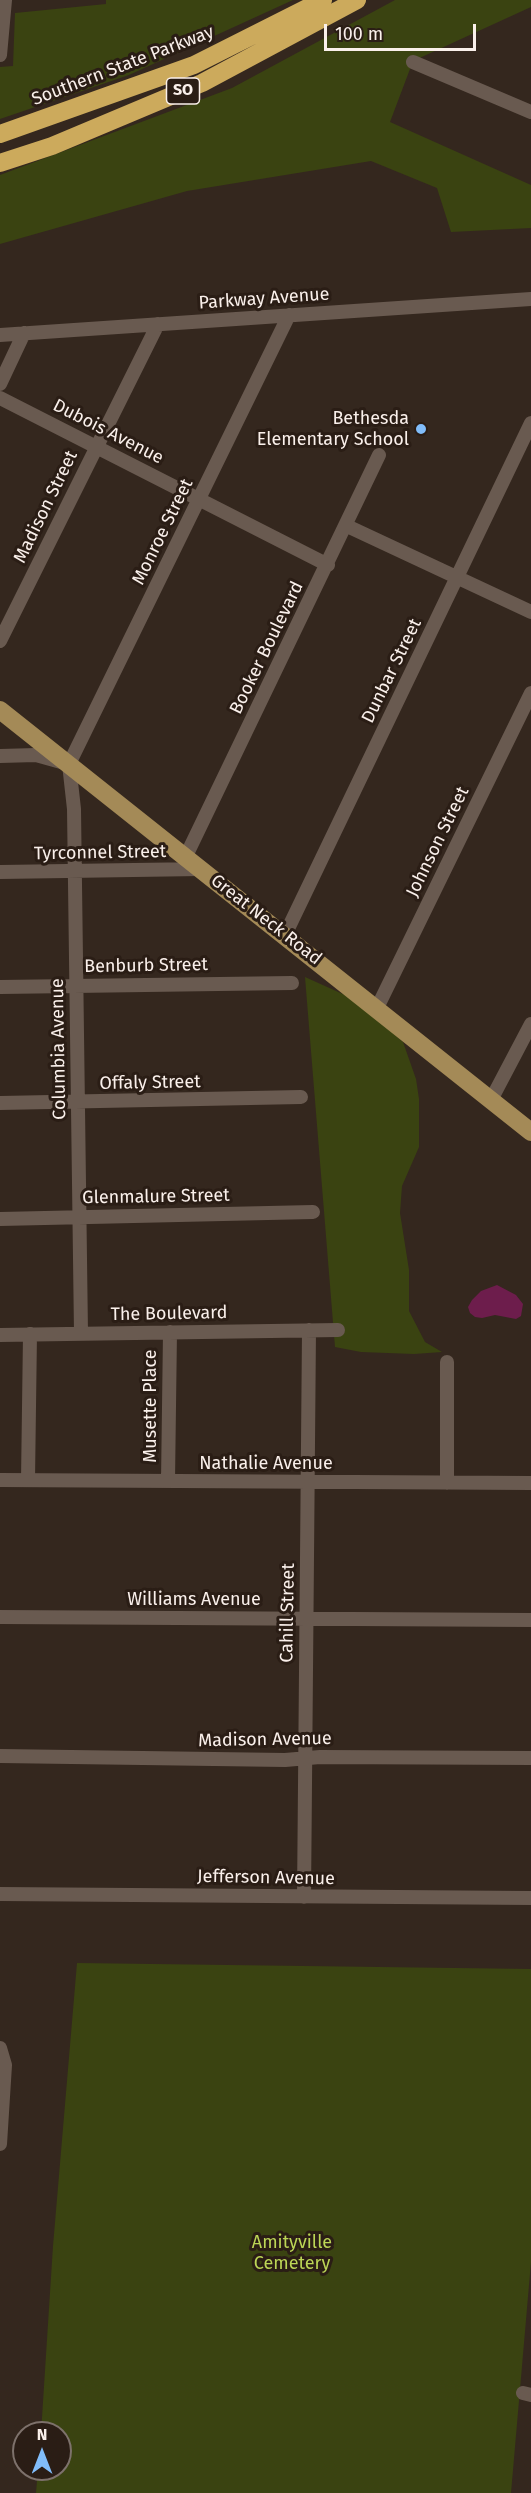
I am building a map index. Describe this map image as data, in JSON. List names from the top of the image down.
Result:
{
  "streets": {
    "highway": ["Southern State Parkway", "SO"],
    "main road": ["Great Neck Road"],
    "street": [
      "Parkway Avenue",
      "Dubois Avenue",
      "Madison Street",
      "Monroe Street",
      "Booker Boulevard",
      "Dunbar Street",
      "Johnson Street",
      "Tyrconnel Street",
      "Benburb Street",
      "Columbia Avenue",
      "Offaly Street",
      "Glenmalure Street",
      "The Boulevard",
      "Musette Place",
      "Nathalie Avenue",
      "Williams Avenue",
      "Cahill Street",
      "Madison Avenue",
      "Jefferson Avenue"
    ]
  },
  "crossings": [
    ["Parkway Avenue", "Madison Street"],
    ["Parkway Avenue", "Monroe Street"],
    ["Dubois Avenue", "Madison Street"],
    ["Dubois Avenue", "Monroe Street"],
    ["Dubois Avenue", "Booker Boulevard"],
    ["Monroe Street", "Great Neck Road"],
    ["Monroe Street", "Columbia Avenue"],
    ["Booker Boulevard", "Great Neck Road"],
    ["Dunbar Street", "Great Neck Road"],
    ["Johnson Street", "Great Neck Road"],
    ["Tyrconnel Street", "Great Neck Road"],
    ["Tyrconnel Street", "Columbia Avenue"],
    ["Great Neck Road", "Columbia Avenue"],
    ["Benburb Street", "Columbia Avenue"],
    ["Columbia Avenue", "Offaly Street"],
    ["Columbia Avenue", "Glenmalure Street"],
    ["Columbia Avenue", "The Boulevard"],
    ["The Boulevard", "Musette Place"],
    ["The Boulevard", "Cahill Street"],
    ["Musette Place", "Nathalie Avenue"],
    ["Nathalie Avenue", "Cahill Street"],
    ["Williams Avenue", "Cahill Street"],
    ["Cahill Street", "Madison Avenue"],
    ["Cahill Street", "Jefferson Avenue"]
  ],
  "parks": ["Amityville Cemetery"],
  "places": ["Bethesda Elementary School"],
  "scale_bar": "100 m",
  "north": "top"
}
